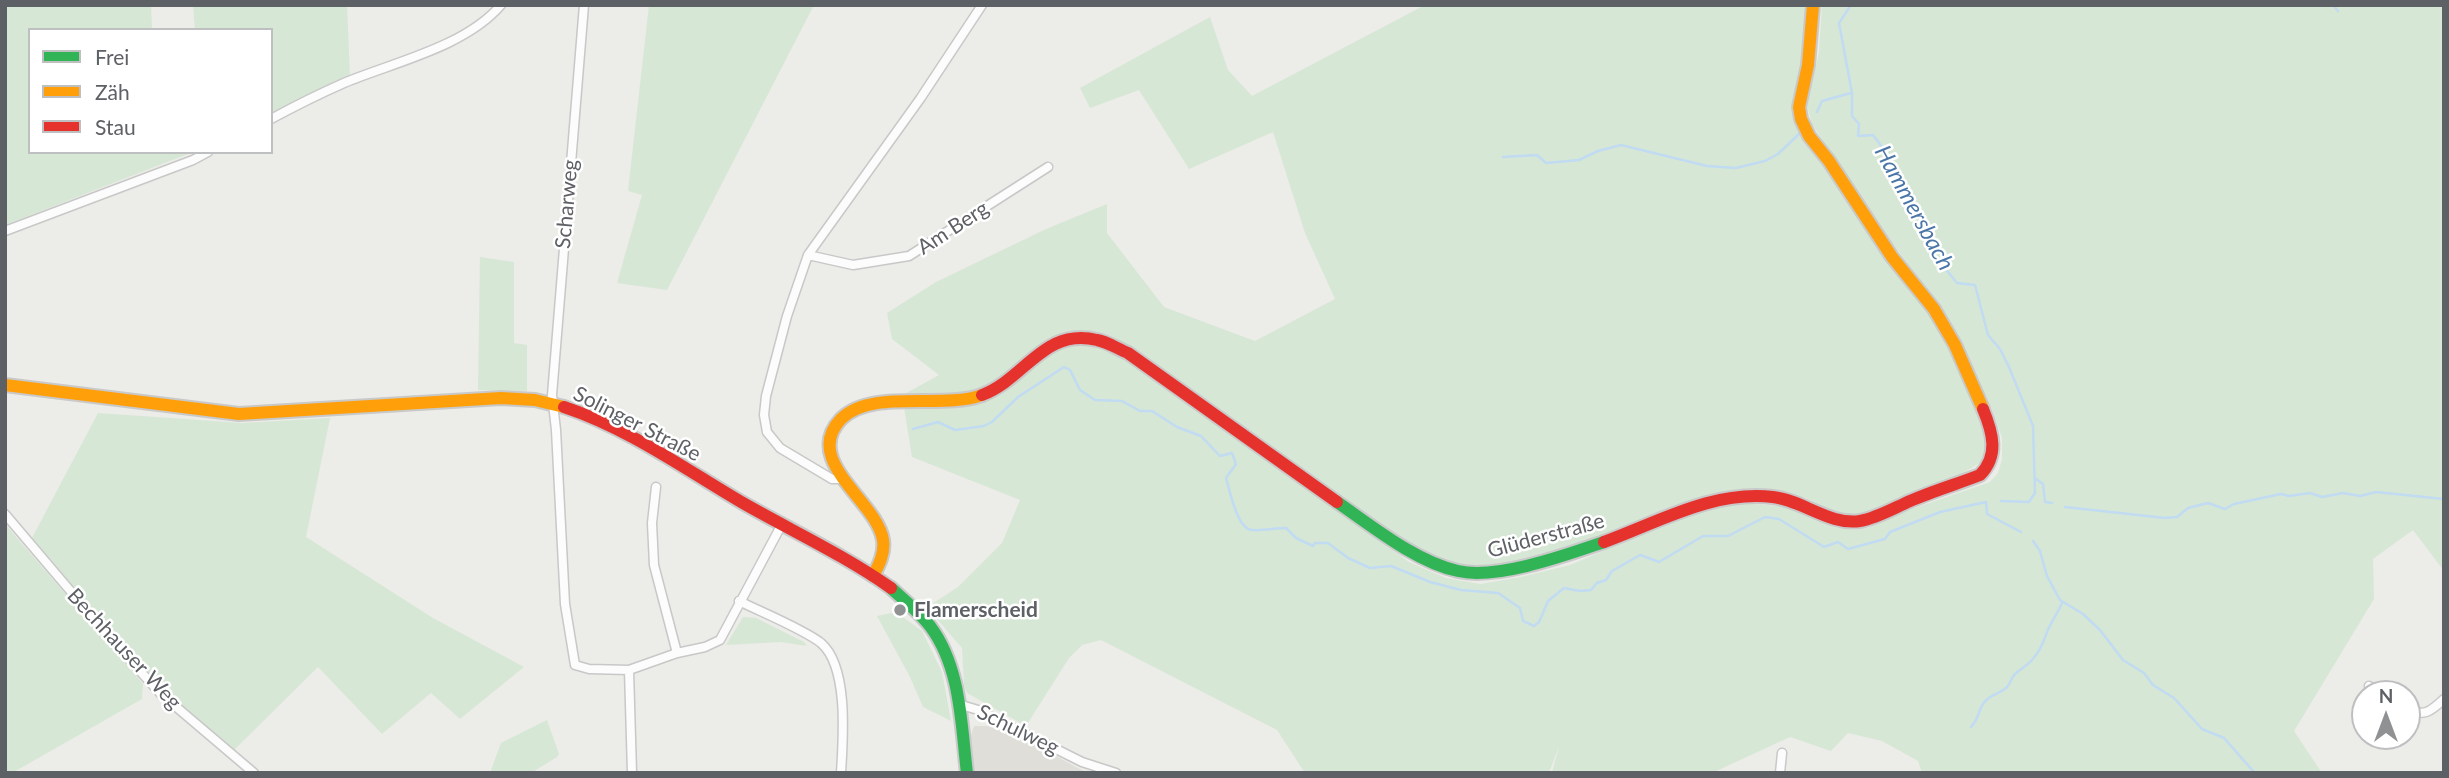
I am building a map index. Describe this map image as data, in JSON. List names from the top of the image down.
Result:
{
  "streets": {
    "main road": ["Solinger Straße", "Glüderstraße"],
    "street": [
      "Scharweg",
      "Am Berg",
      "Bechhauser Weg",
      "Schulweg"
    ]
  },
  "crossings": [
    ["Scharweg", "Solinger Straße"],
    ["Solinger Straße", "Glüderstraße"],
    ["Solinger Straße", "Schulweg"]
  ],
  "water": ["Hammersbach"],
  "places": ["Flamerscheid"],
  "legend": ["Frei", "Zäh", "Stau"],
  "north": "top"
}
